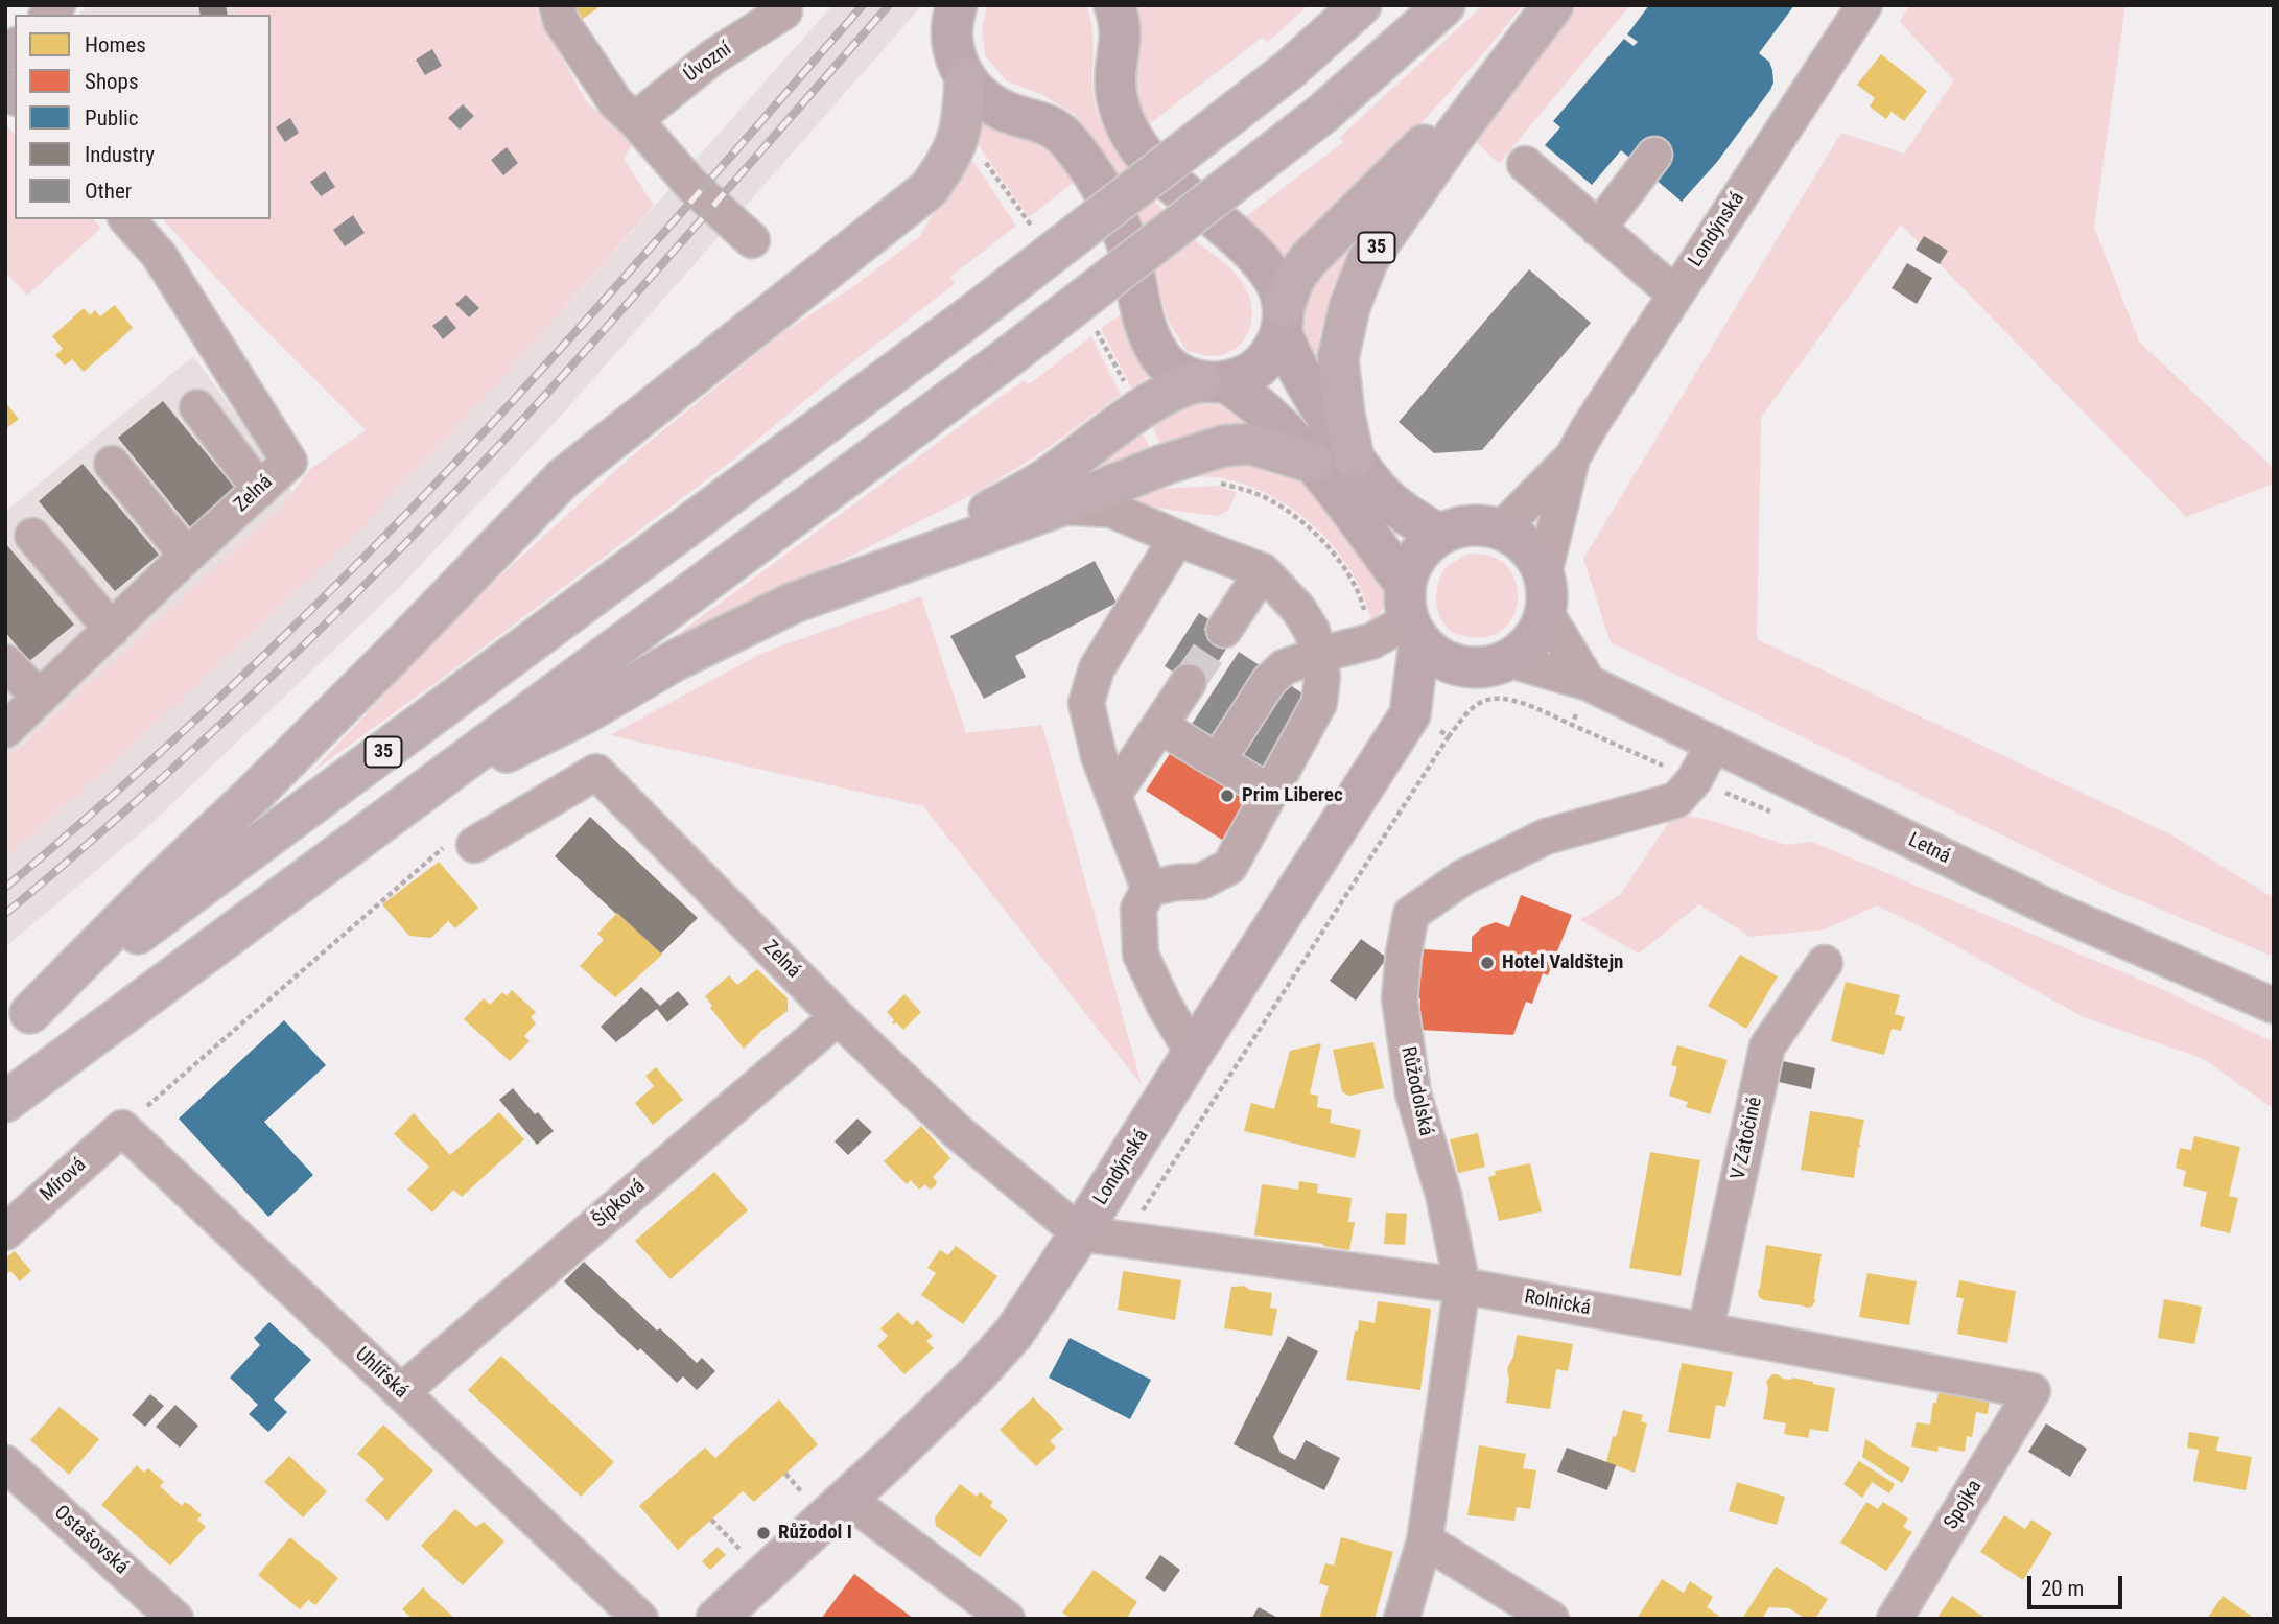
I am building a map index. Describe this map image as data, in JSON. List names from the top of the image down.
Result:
{
  "streets": {
    "highway": ["35"],
    "main road": ["Londýnská"],
    "street": [
      "Úvozní",
      "Zelná",
      "Letná",
      "Růžodolská",
      "V Zátočině",
      "Mírová",
      "Šípková",
      "Rolnická",
      "Uhlířská",
      "Spojka",
      "Ostašovská"
    ]
  },
  "crossings": [
    ["Londýnská", "Zelná"],
    ["Londýnská", "Letná"],
    ["Londýnská", "Rolnická"],
    ["Zelná", "Šípková"],
    ["Zelná", "Rolnická"],
    ["Letná", "Růžodolská"],
    ["Růžodolská", "Rolnická"],
    ["V Zátočině", "Rolnická"],
    ["Mírová", "Uhlířská"],
    ["Šípková", "Uhlířská"],
    ["Rolnická", "Spojka"]
  ],
  "places": ["Prim Liberec", "Hotel Valdštejn", "Růžodol I"],
  "legend": [
    "Homes",
    "Shops",
    "Public",
    "Industry",
    "Other"
  ],
  "scale_bar": "20 m"
}
